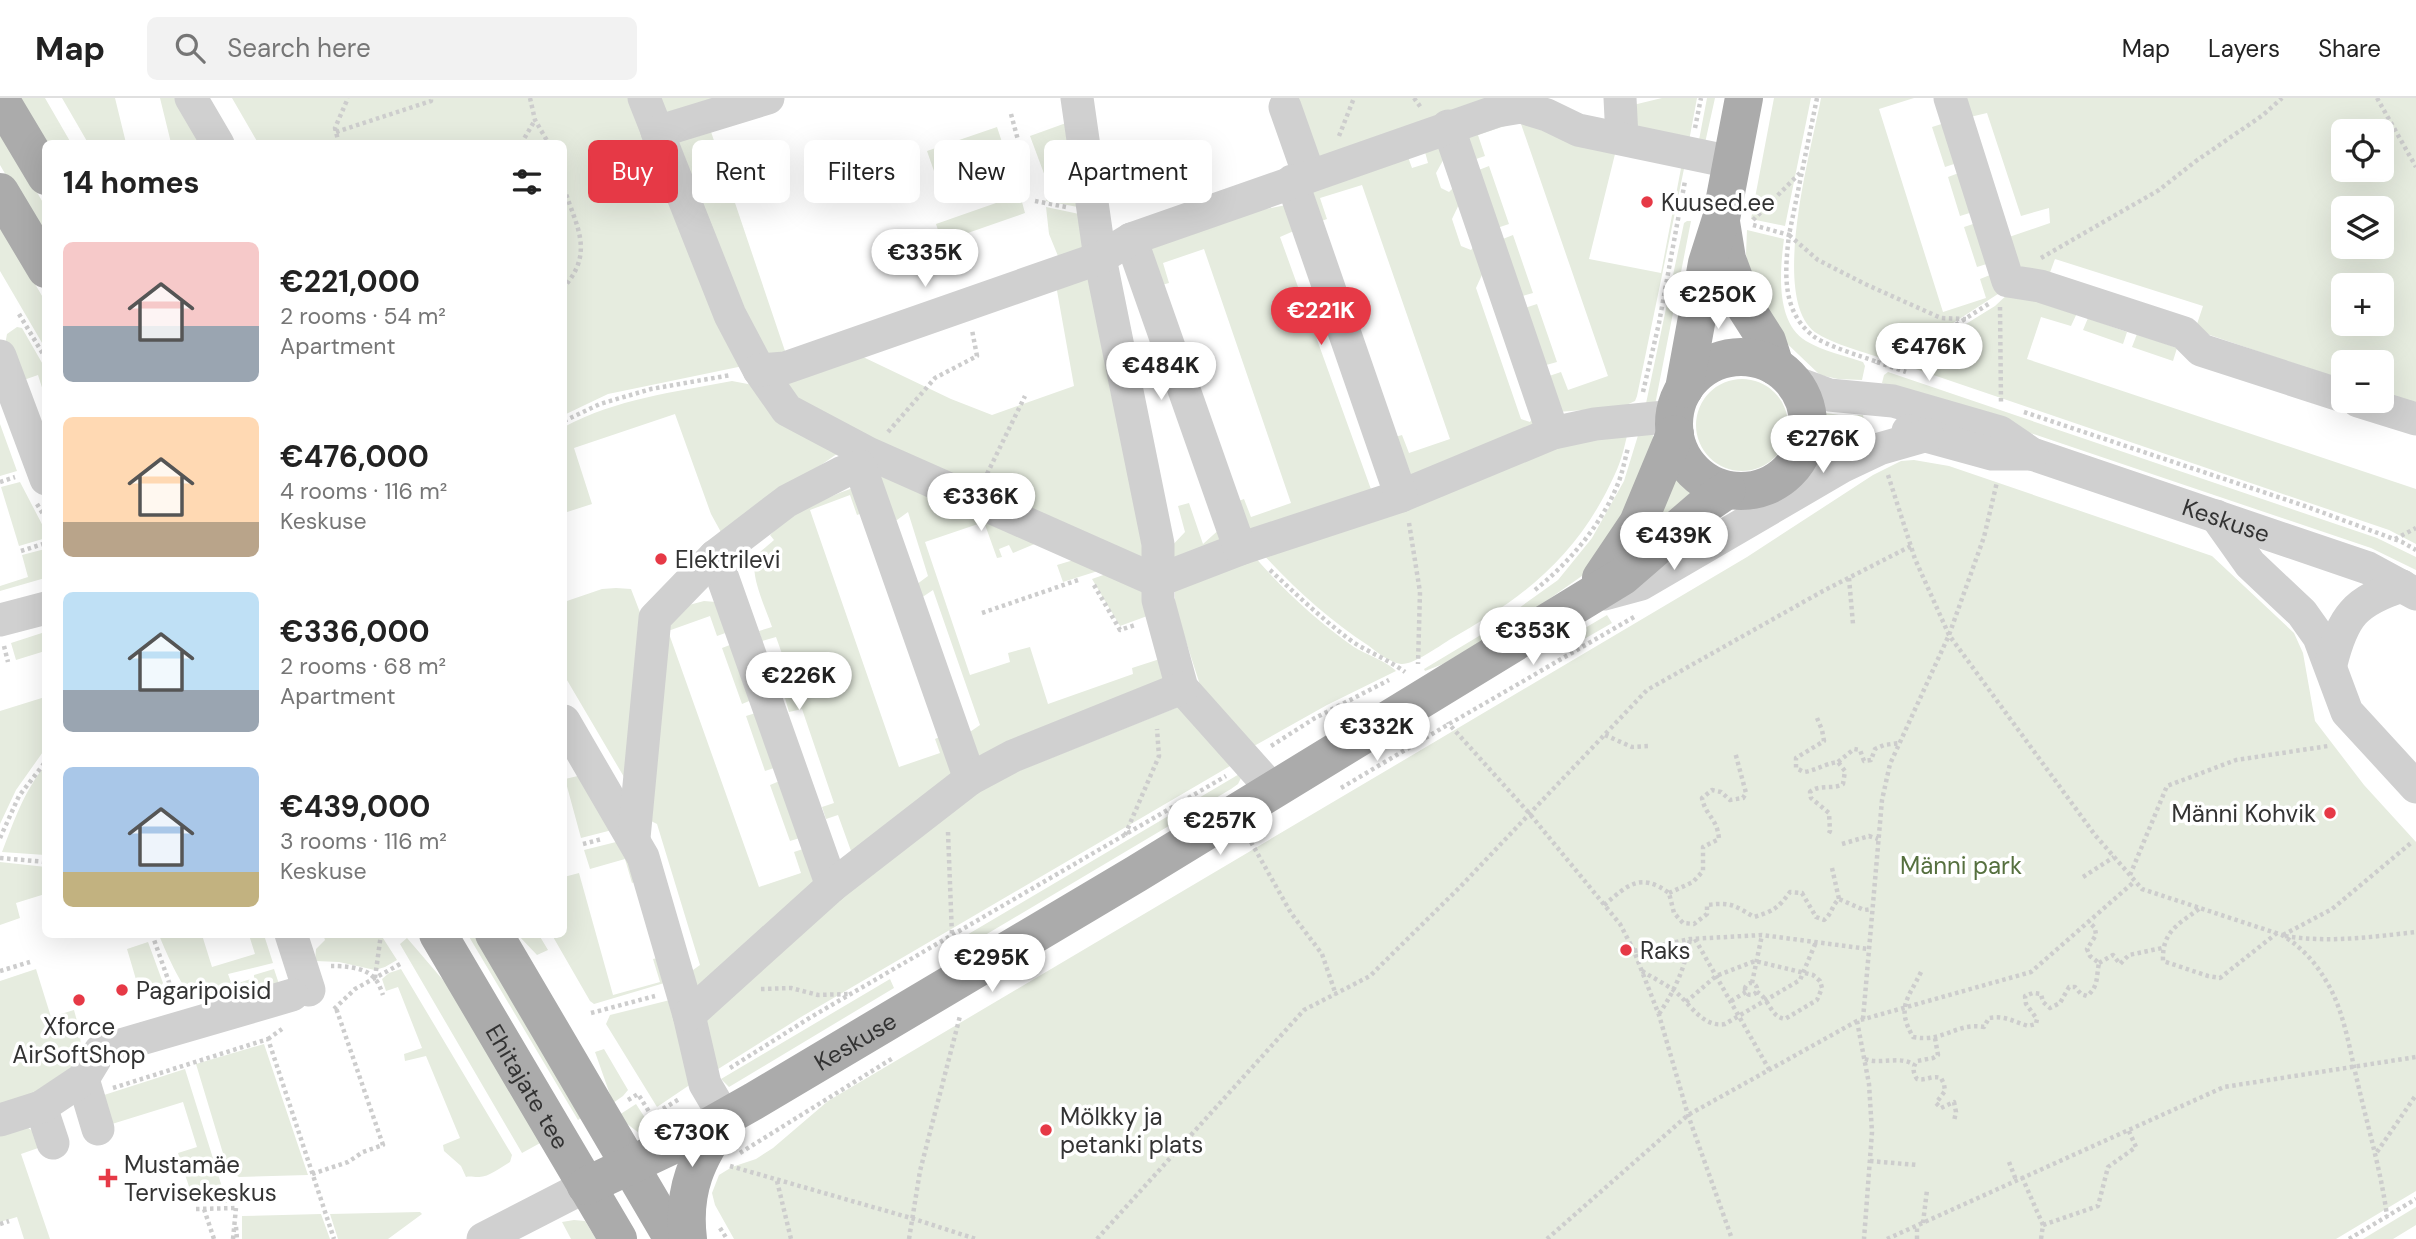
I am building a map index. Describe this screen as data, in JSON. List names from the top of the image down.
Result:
{
  "streets": {
    "main road": ["Keskuse", "Ehitajate tee"]
  },
  "crossings": [
    ["Keskuse", "Ehitajate tee"]
  ],
  "parks": ["Männi park"],
  "places": {
    "other": [
      "Kuused.ee",
      "Elektrilevi",
      "Männi Kohvik",
      "Raks",
      "Pagaripoisid",
      "Xforce AirSoftShop",
      "Mölkky ja petanki plats"
    ],
    "health": ["Mustamäe Tervisekeskus"]
  },
  "page": {
    "header": "Map",
    "search": "Search here",
    "nav": ["Map", "Layers", "Share"],
    "map_buttons": ["+", "−"],
    "chip": [
      "Buy",
      "Rent",
      "Filters",
      "New",
      "Apartment"
    ],
    "heading": "14 homes",
    "list": [
      {
        "name": "€221,000",
        "note": "2 rooms · 54 m² · Apartment"
      },
      {
        "name": "€476,000",
        "note": "4 rooms · 116 m² · Keskuse"
      },
      {
        "name": "€336,000",
        "note": "2 rooms · 68 m² · Apartment"
      },
      {
        "name": "€439,000",
        "note": "3 rooms · 116 m² · Keskuse"
      }
    ],
    "price": [
      "€335K",
      "€250K",
      "€221K",
      "€476K",
      "€484K",
      "€276K",
      "€336K",
      "€439K",
      "€353K",
      "€226K",
      "€332K",
      "€257K",
      "€295K",
      "€730K"
    ]
  }
}
